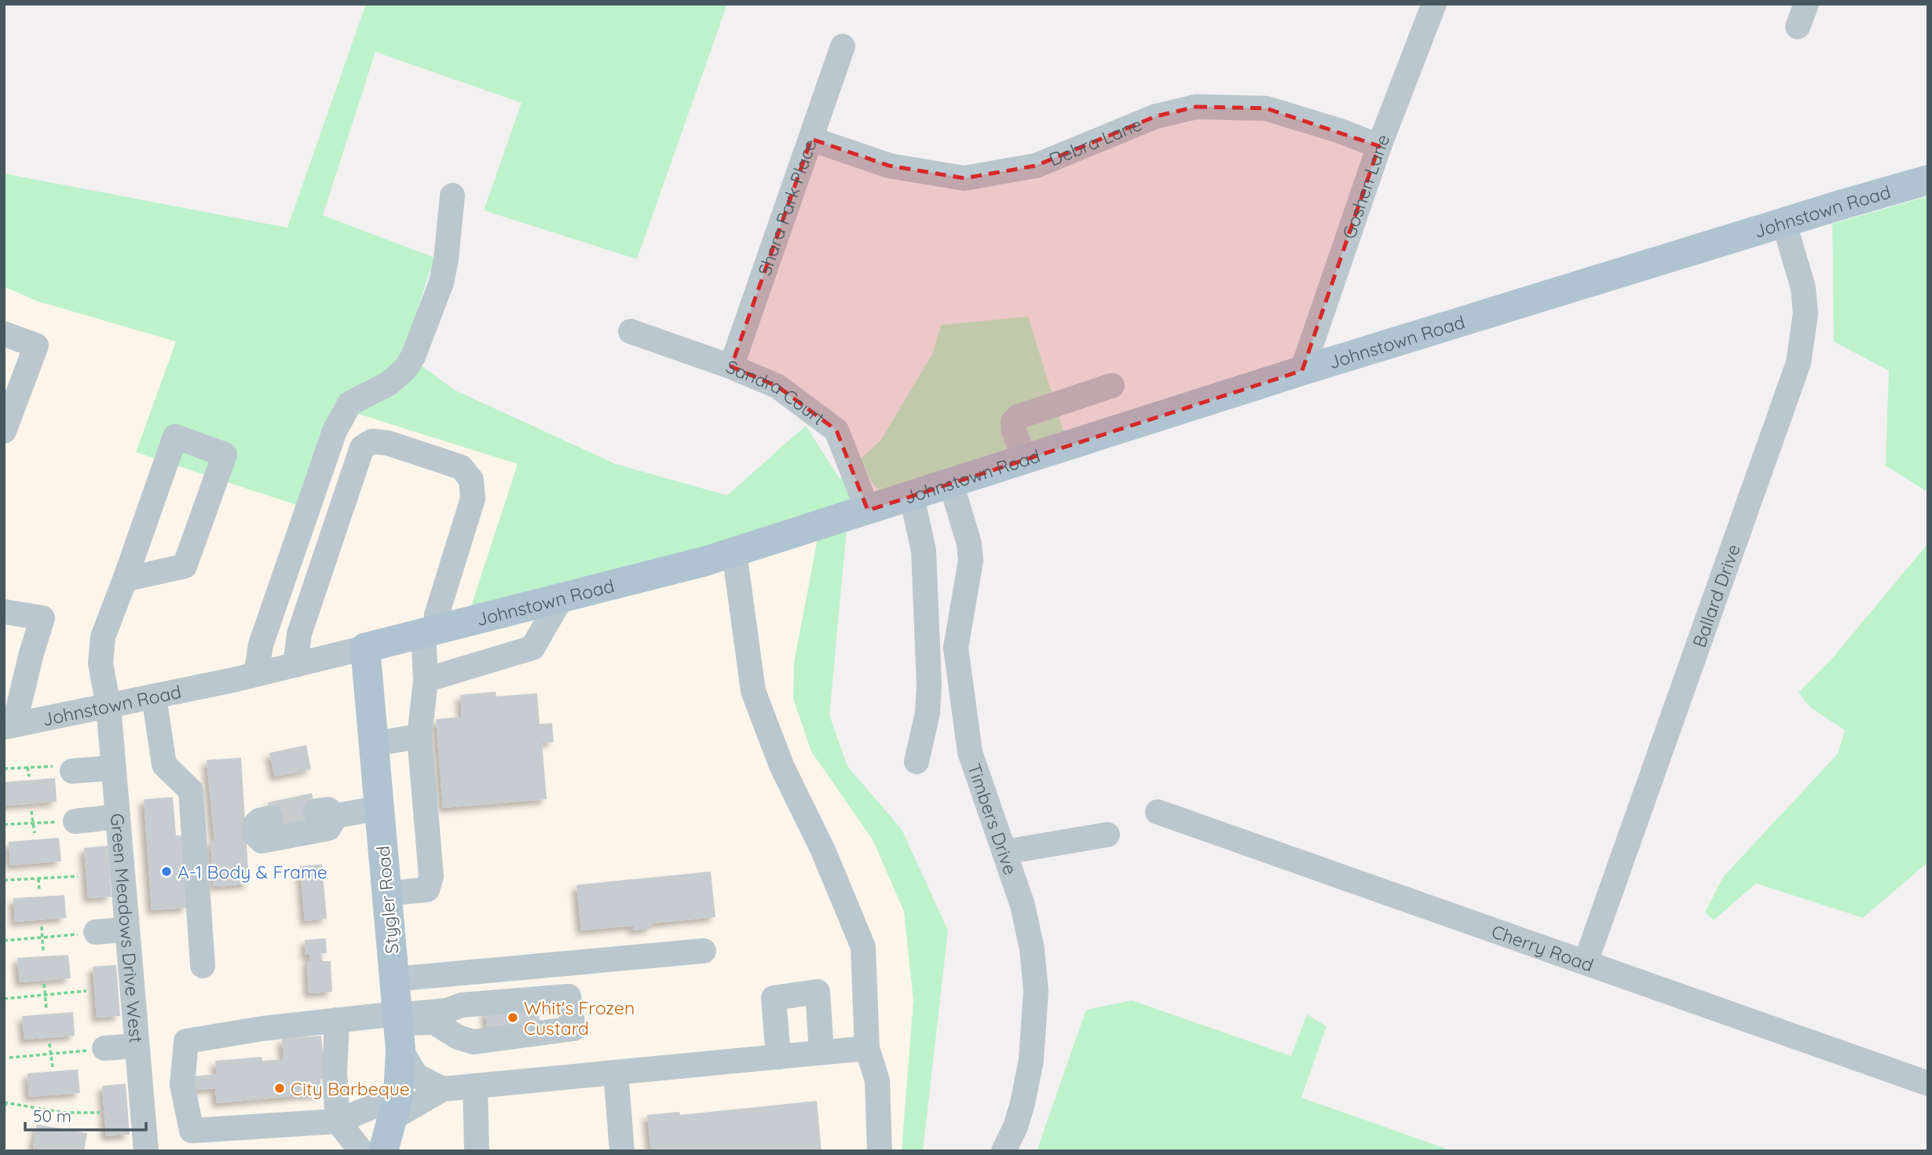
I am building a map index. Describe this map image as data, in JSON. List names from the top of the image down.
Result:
{
  "streets": {
    "main road": ["Johnstown Road", "Stygler Road"],
    "street": [
      "Debra Lane",
      "Goshen Lane",
      "Shara Park Place",
      "Sandra Court",
      "Ballard Drive",
      "Timbers Drive",
      "Green Meadows Drive West",
      "Cherry Road"
    ]
  },
  "crossings": [
    ["Debra Lane", "Goshen Lane"],
    ["Debra Lane", "Shara Park Place"],
    ["Goshen Lane", "Johnstown Road"],
    ["Shara Park Place", "Sandra Court"],
    ["Johnstown Road", "Sandra Court"],
    ["Johnstown Road", "Ballard Drive"],
    ["Johnstown Road", "Timbers Drive"],
    ["Johnstown Road", "Stygler Road"],
    ["Johnstown Road", "Green Meadows Drive West"],
    ["Ballard Drive", "Cherry Road"]
  ],
  "places": ["A-1 Body & Frame", "Whit's Frozen Custard", "City Barbeque"],
  "scale_bar": "50 m"
}
